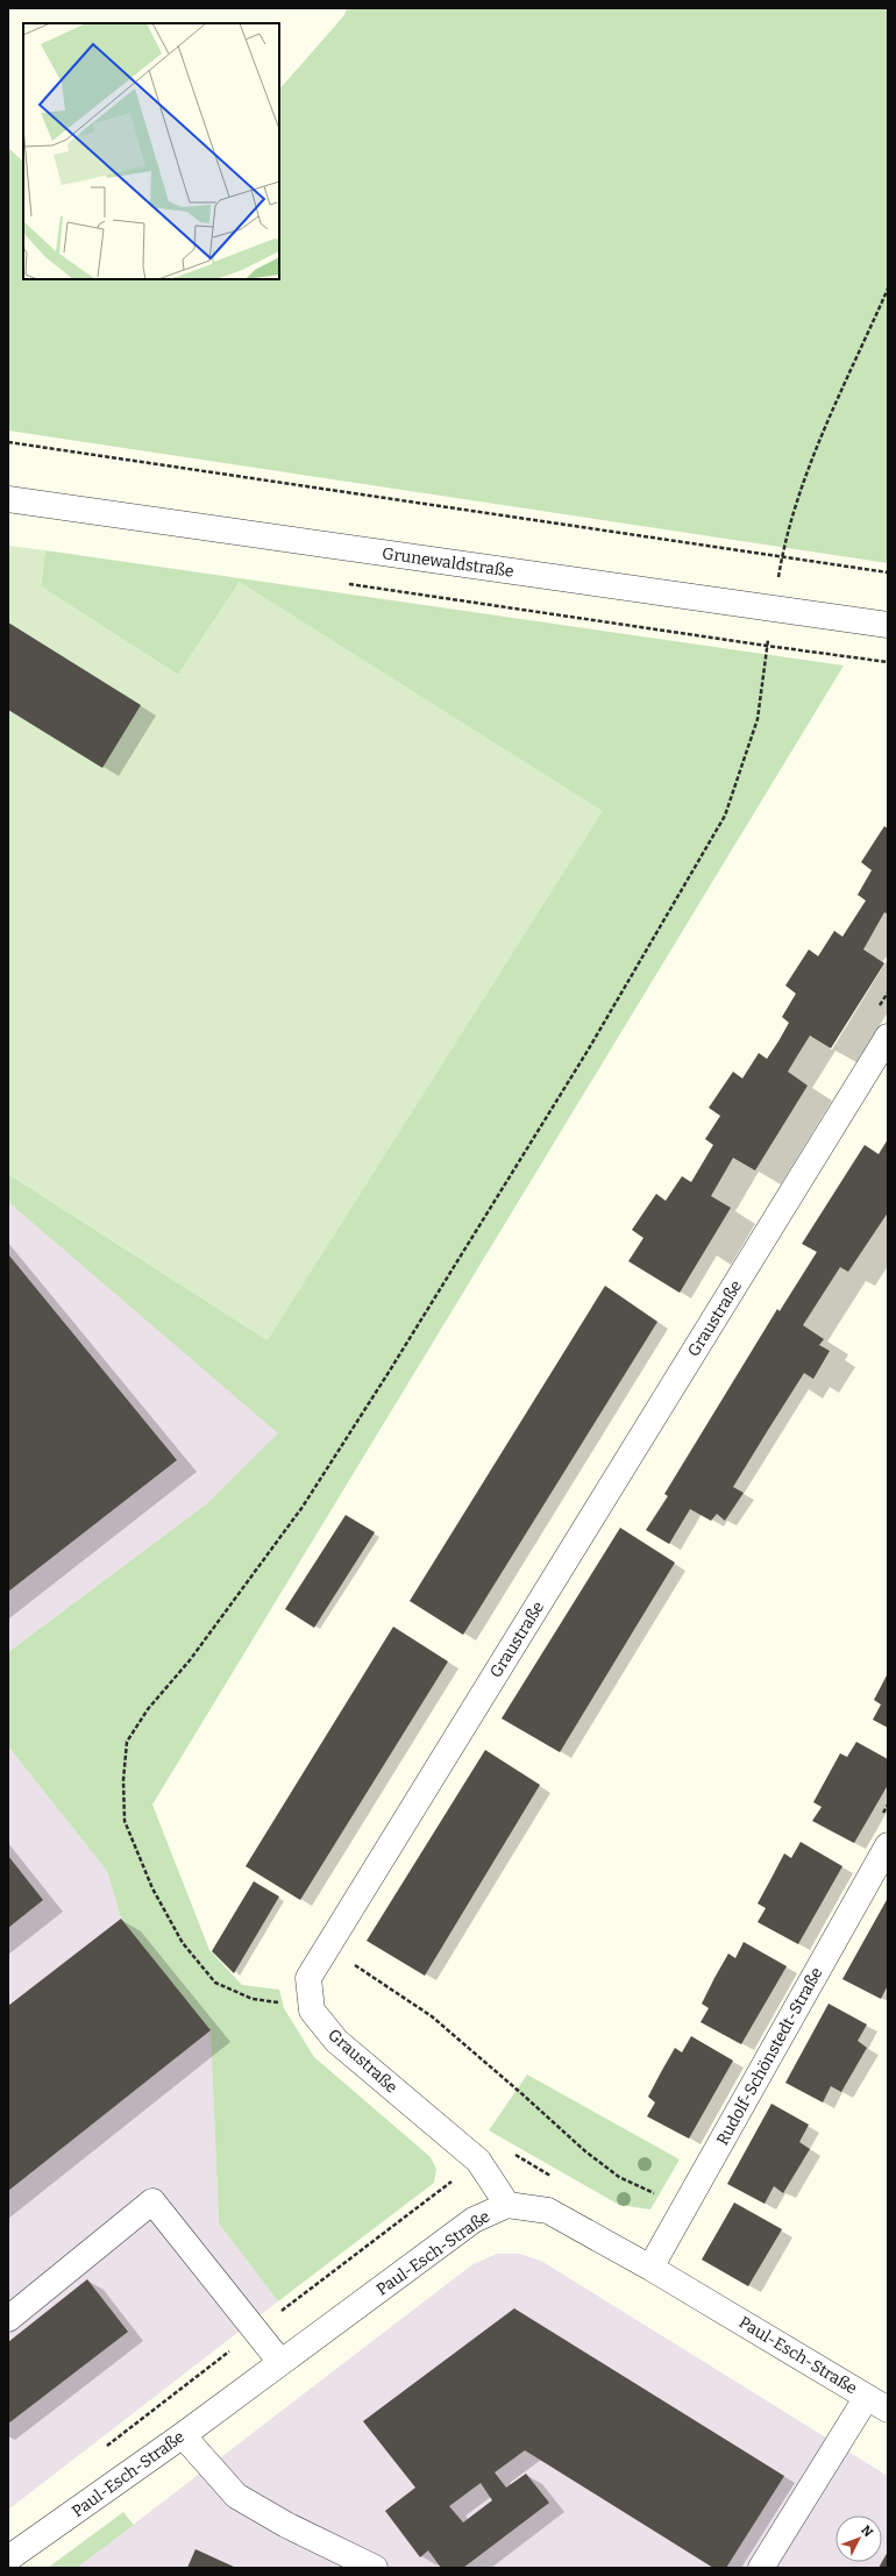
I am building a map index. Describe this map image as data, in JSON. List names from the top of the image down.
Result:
{
  "streets": {
    "street": [
      "Grunewaldstraße",
      "Graustraße",
      "Rudolf-Schönstedt-Straße",
      "Paul-Esch-Straße"
    ]
  },
  "crossings": [
    ["Graustraße", "Paul-Esch-Straße"],
    ["Rudolf-Schönstedt-Straße", "Paul-Esch-Straße"]
  ],
  "north": "top right"
}
